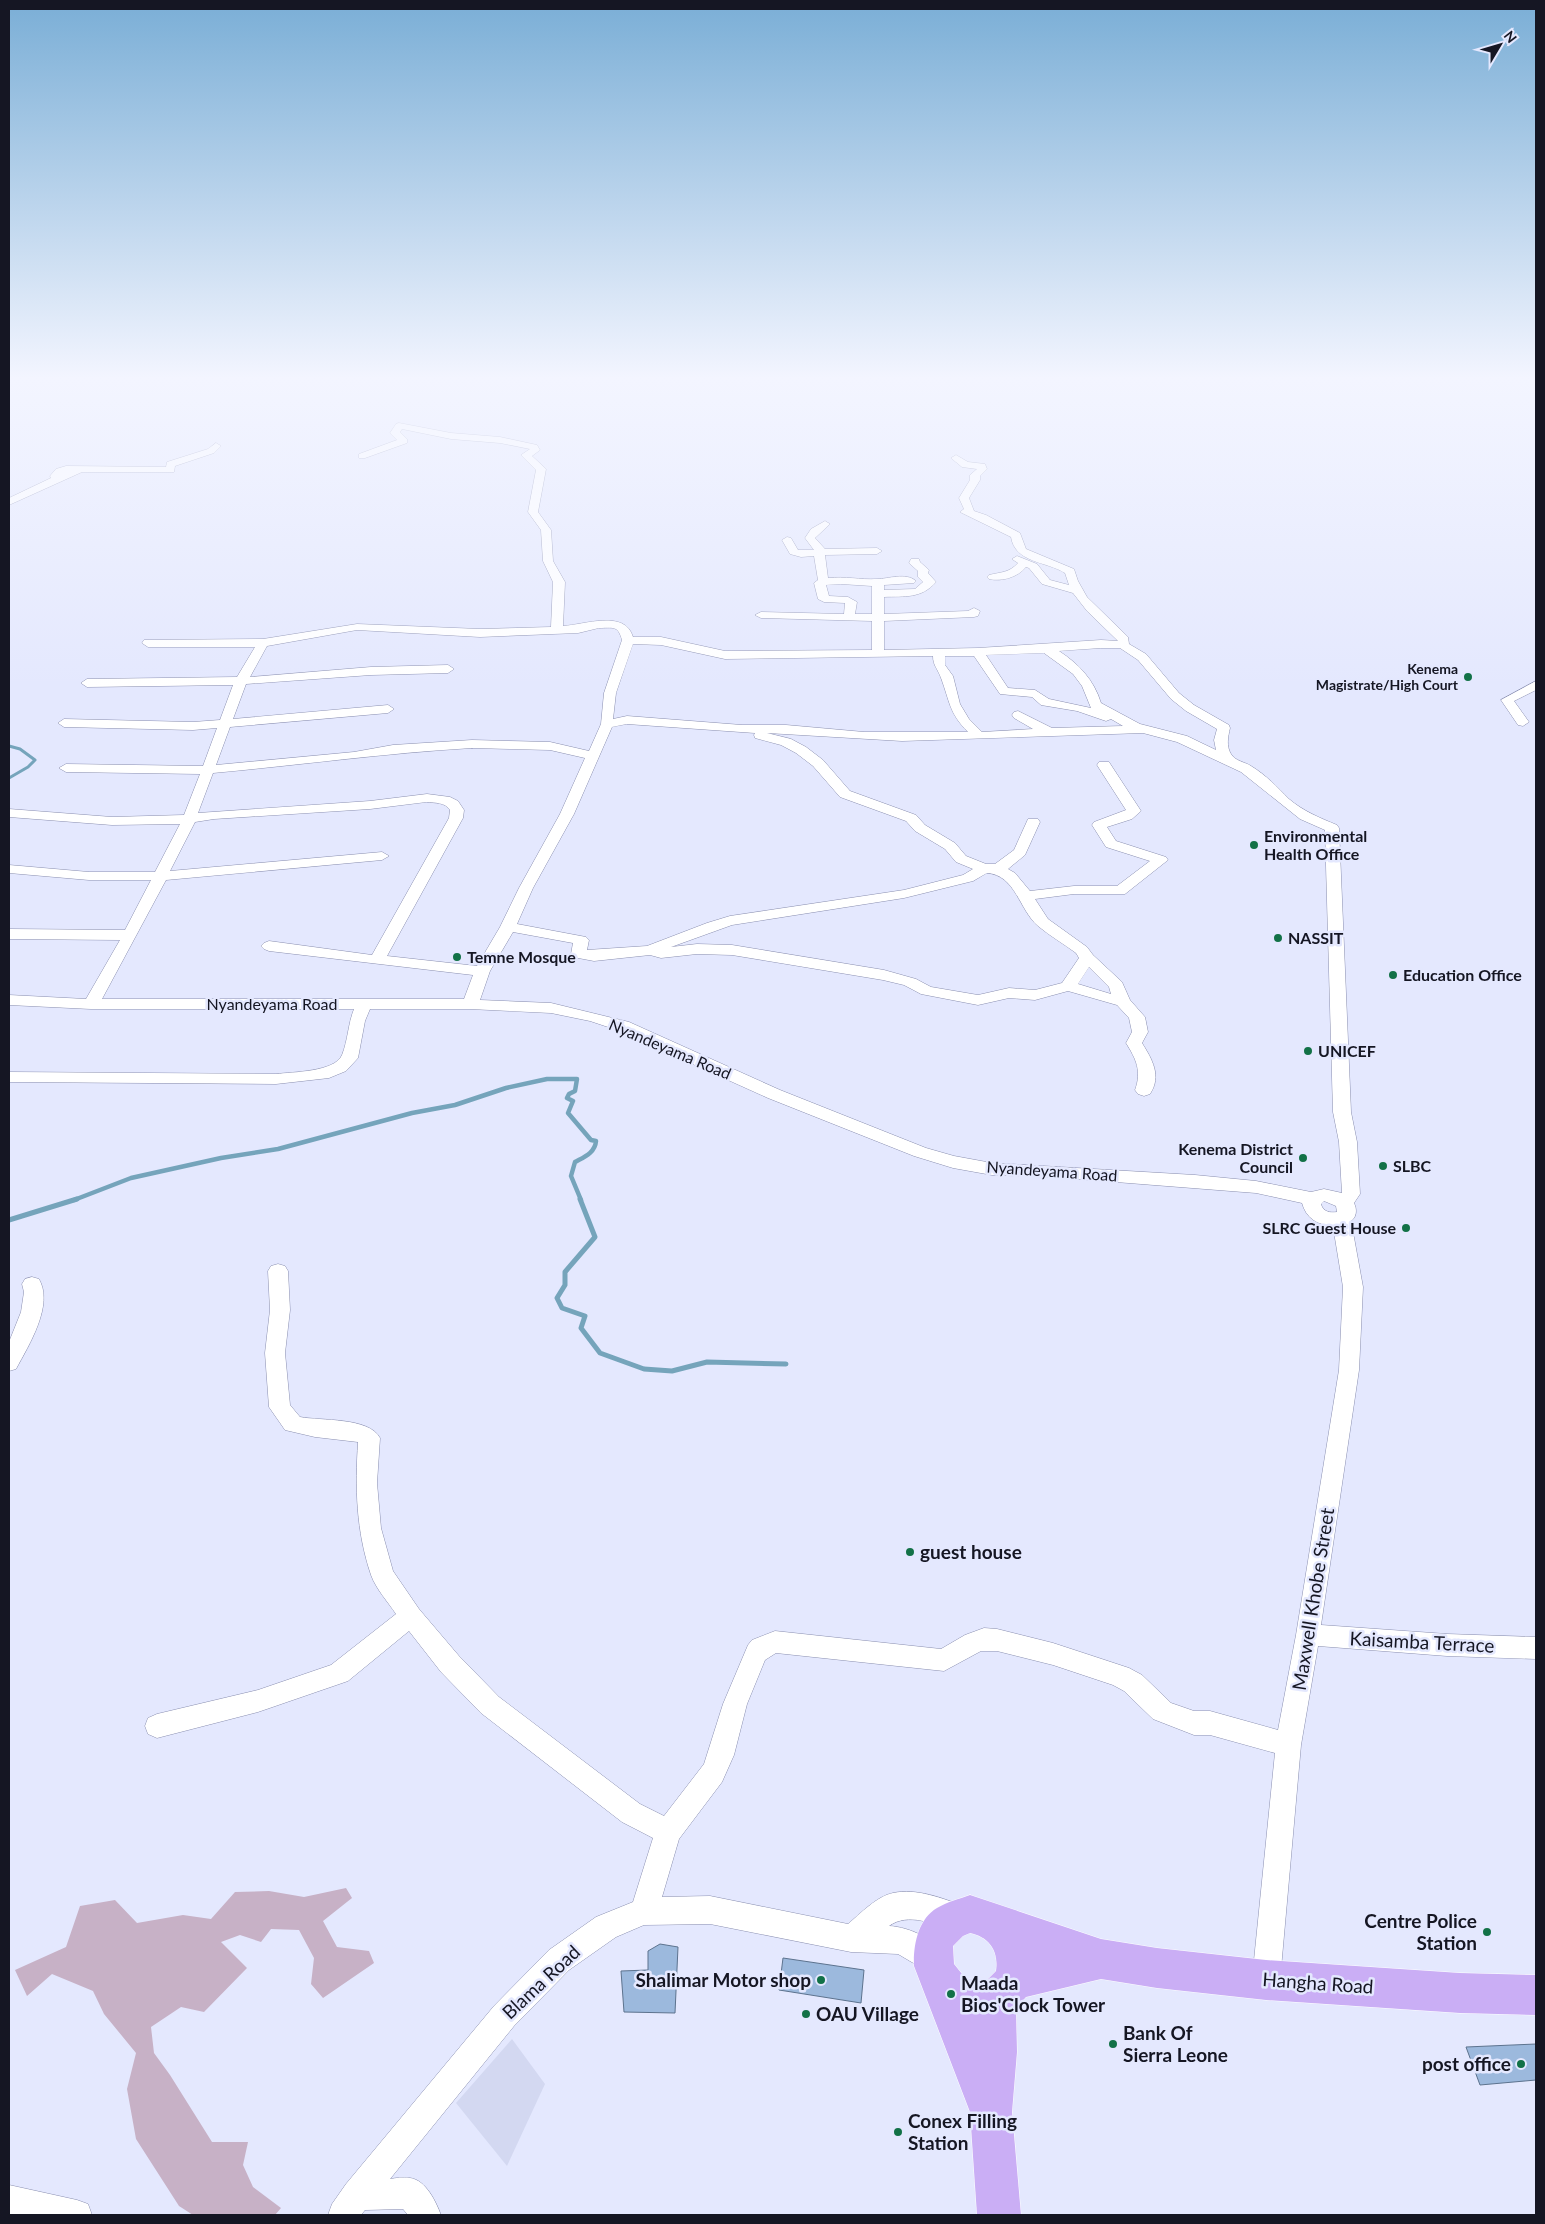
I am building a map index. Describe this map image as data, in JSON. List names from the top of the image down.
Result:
{
  "streets": {
    "highway": ["Hangha Road"],
    "street": [
      "Nyandeyama Road",
      "Maxwell Khobe Street",
      "Kaisamba Terrace",
      "Blama Road"
    ]
  },
  "crossings": [
    ["Nyandeyama Road", "Maxwell Khobe Street"],
    ["Maxwell Khobe Street", "Kaisamba Terrace"],
    ["Maxwell Khobe Street", "Hangha Road"],
    ["Blama Road", "Hangha Road"]
  ],
  "places": [
    "Kenema Magistrate/High Court",
    "Environmental Health Office",
    "NASSIT",
    "Temne Mosque",
    "Education Office",
    "UNICEF",
    "Kenema District Council",
    "SLBC",
    "SLRC Guest House",
    "guest house",
    "Centre Police Station",
    "Shalimar Motor shop",
    "Maada Bios'Clock Tower",
    "OAU Village",
    "Bank Of Sierra Leone",
    "post office",
    "Conex Filling Station"
  ],
  "north": "top right"
}
